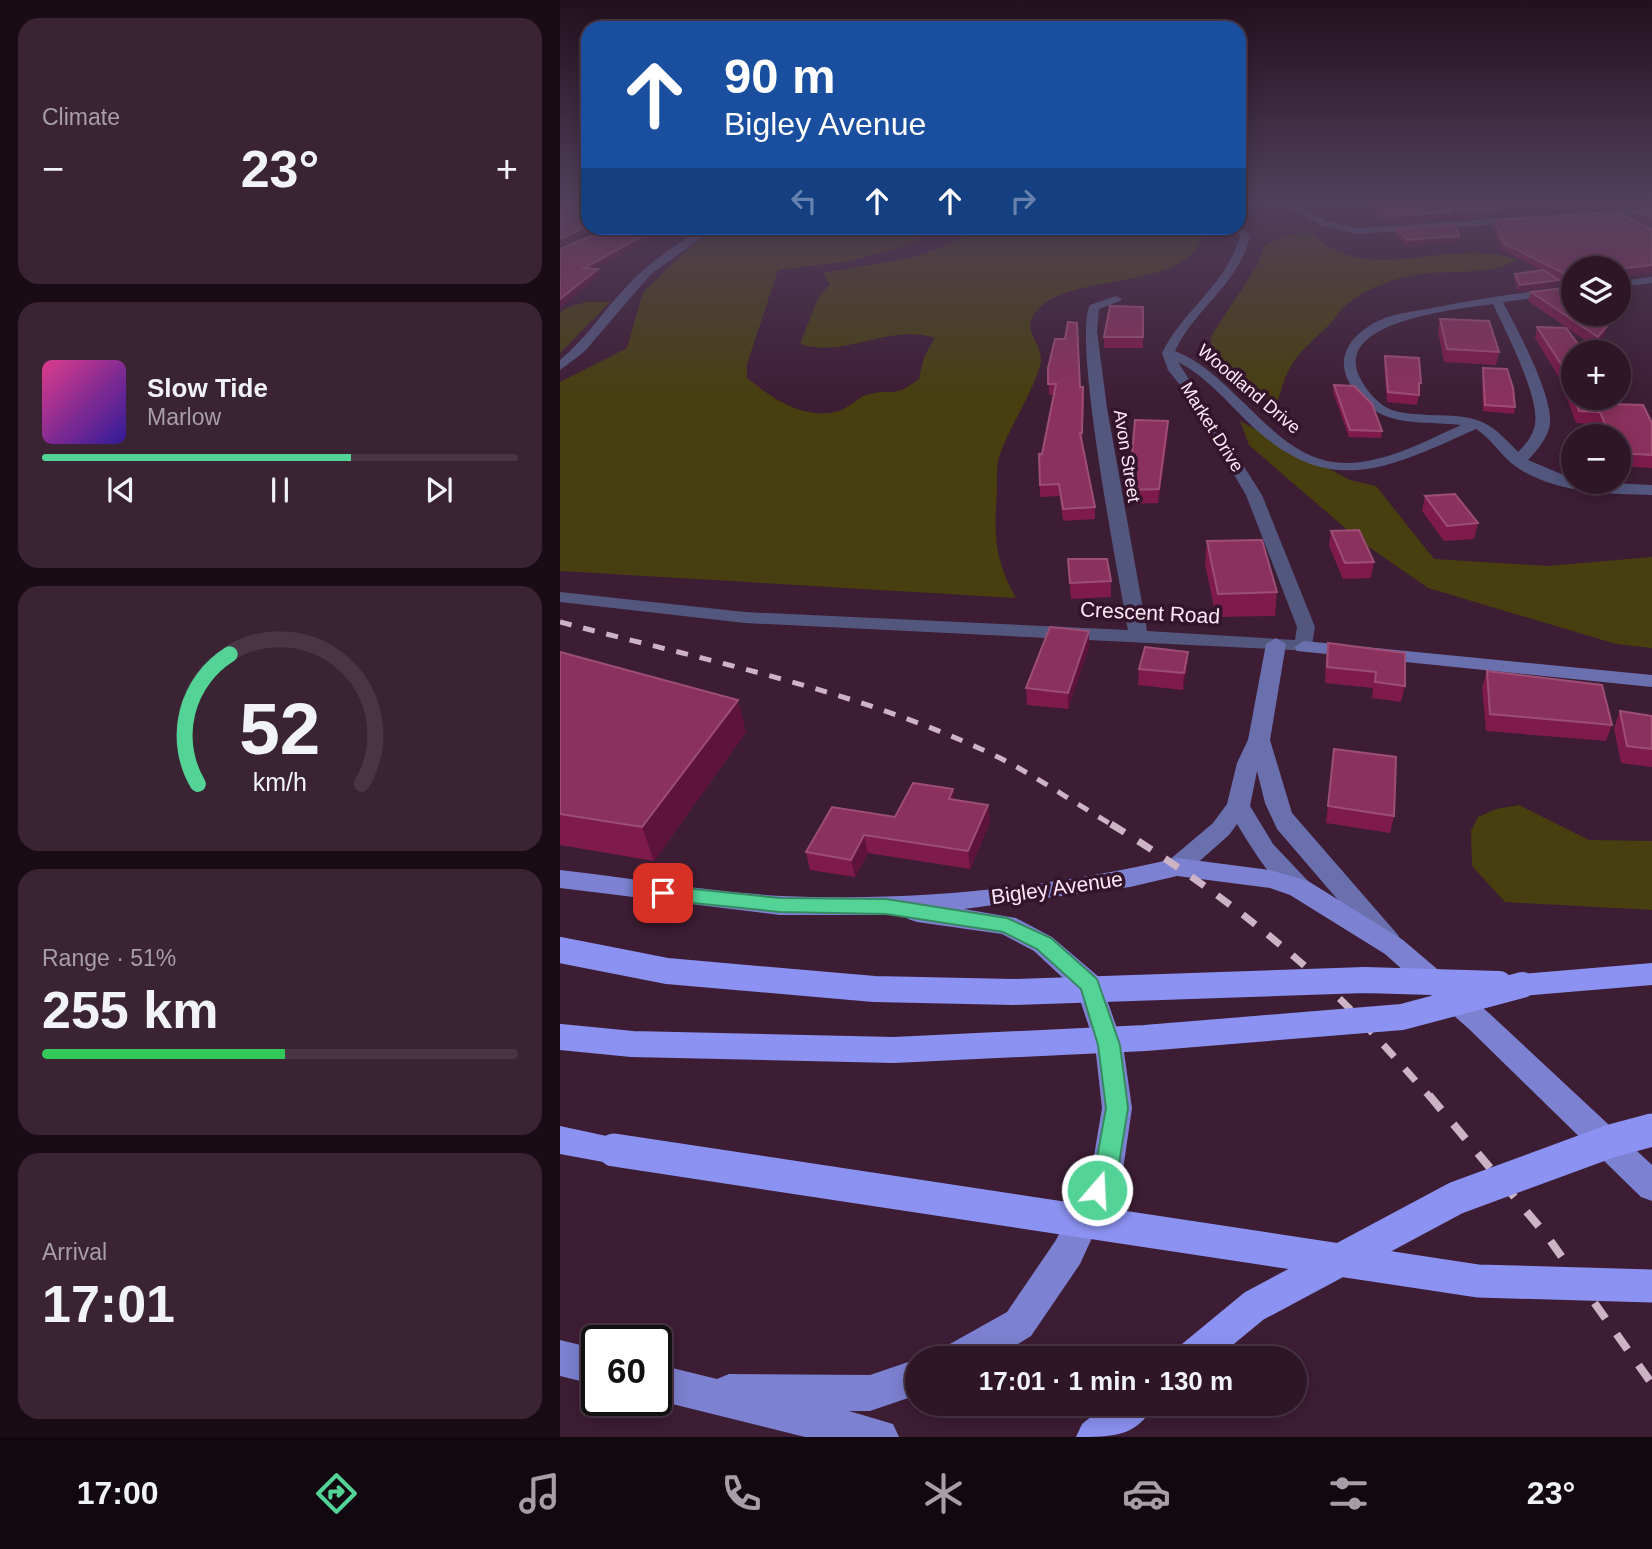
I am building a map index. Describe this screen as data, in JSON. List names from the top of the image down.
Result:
{
  "streets": {
    "main road": ["Bigley Avenue"],
    "street": [
      "Woodland Drive",
      "Market Drive",
      "Avon Street",
      "Crescent Road"
    ]
  },
  "crossings": [
    ["Woodland Drive", "Market Drive"],
    ["Market Drive", "Crescent Road"],
    ["Avon Street", "Crescent Road"]
  ],
  "page": {
    "tile": [
      "Climate",
      ["Range · 51%", "255 km"],
      ["Arrival", "17:01"]
    ],
    "turn": ["90 m", "Bigley Avenue"],
    "heat": ["−", "23°", "+"],
    "map_buttons": ["+", "−"],
    "song": ["Slow Tide", "Marlow"],
    "limit": "60",
    "trip": "17:01 · 1 min · 130 m",
    "tabs": ["17:00", "23°"],
    "gauge": ["52", "km/h"]
  }
}
